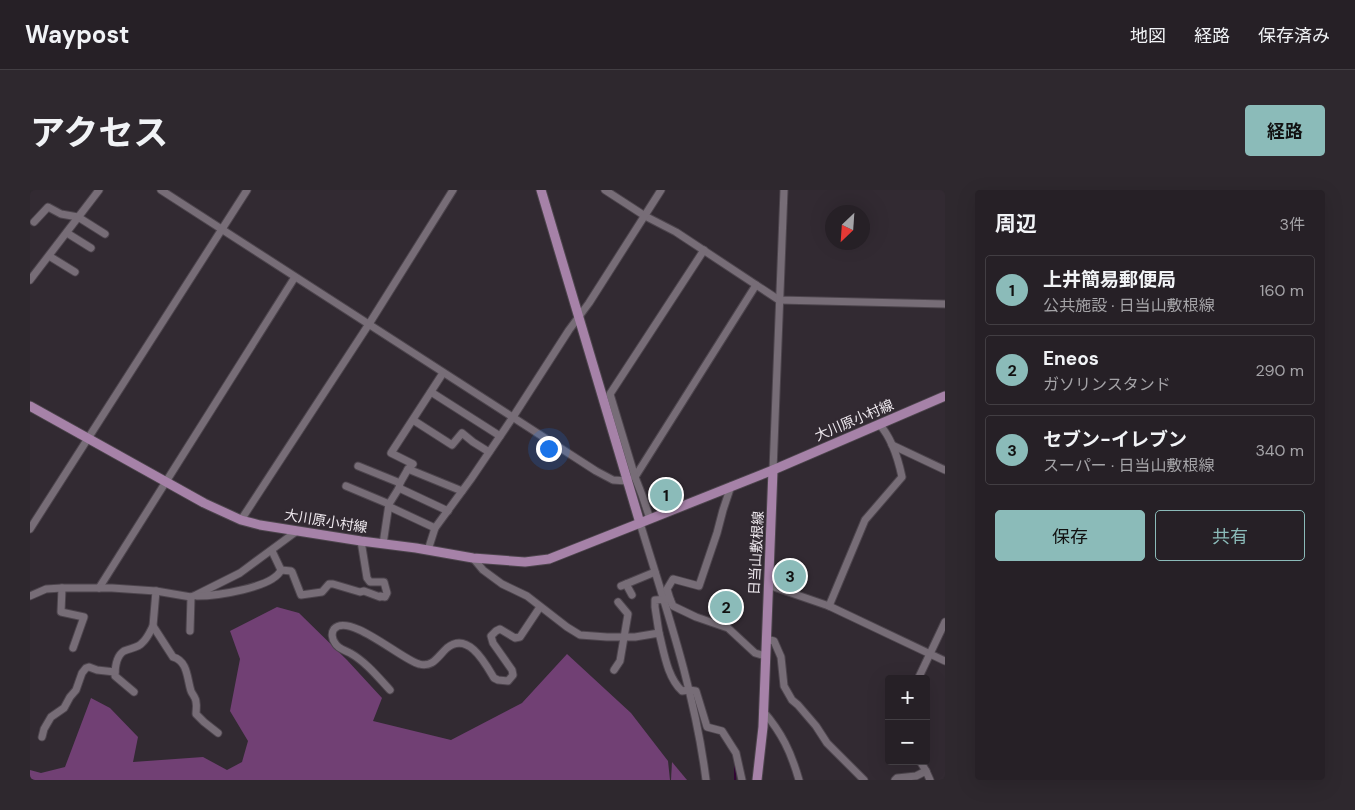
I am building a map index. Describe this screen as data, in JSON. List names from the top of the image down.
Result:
{
  "streets": {
    "main road": ["大川原小村線", "日当山敷根線"]
  },
  "crossings": [
    ["大川原小村線", "日当山敷根線"]
  ],
  "north": "bottom left",
  "page": {
    "header": "Waypost",
    "nav": ["地図", "経路", "保存済み"],
    "title": "アクセス",
    "buttons": [
      "経路",
      ["保存", "共有"]
    ],
    "heading": ["周辺", "3件"],
    "list": [
      {
        "mark": "1",
        "name": "上井簡易郵便局",
        "note": "公共施設 · 日当山敷根線",
        "value": "160 m"
      },
      {
        "mark": "2",
        "name": "Eneos",
        "note": "ガソリンスタンド",
        "value": "290 m"
      },
      {
        "mark": "3",
        "name": "セブン-イレブン",
        "note": "スーパー · 日当山敷根線",
        "value": "340 m"
      }
    ],
    "pins": ["1", "3", "2"],
    "map_buttons": ["+", "−"]
  }
}
